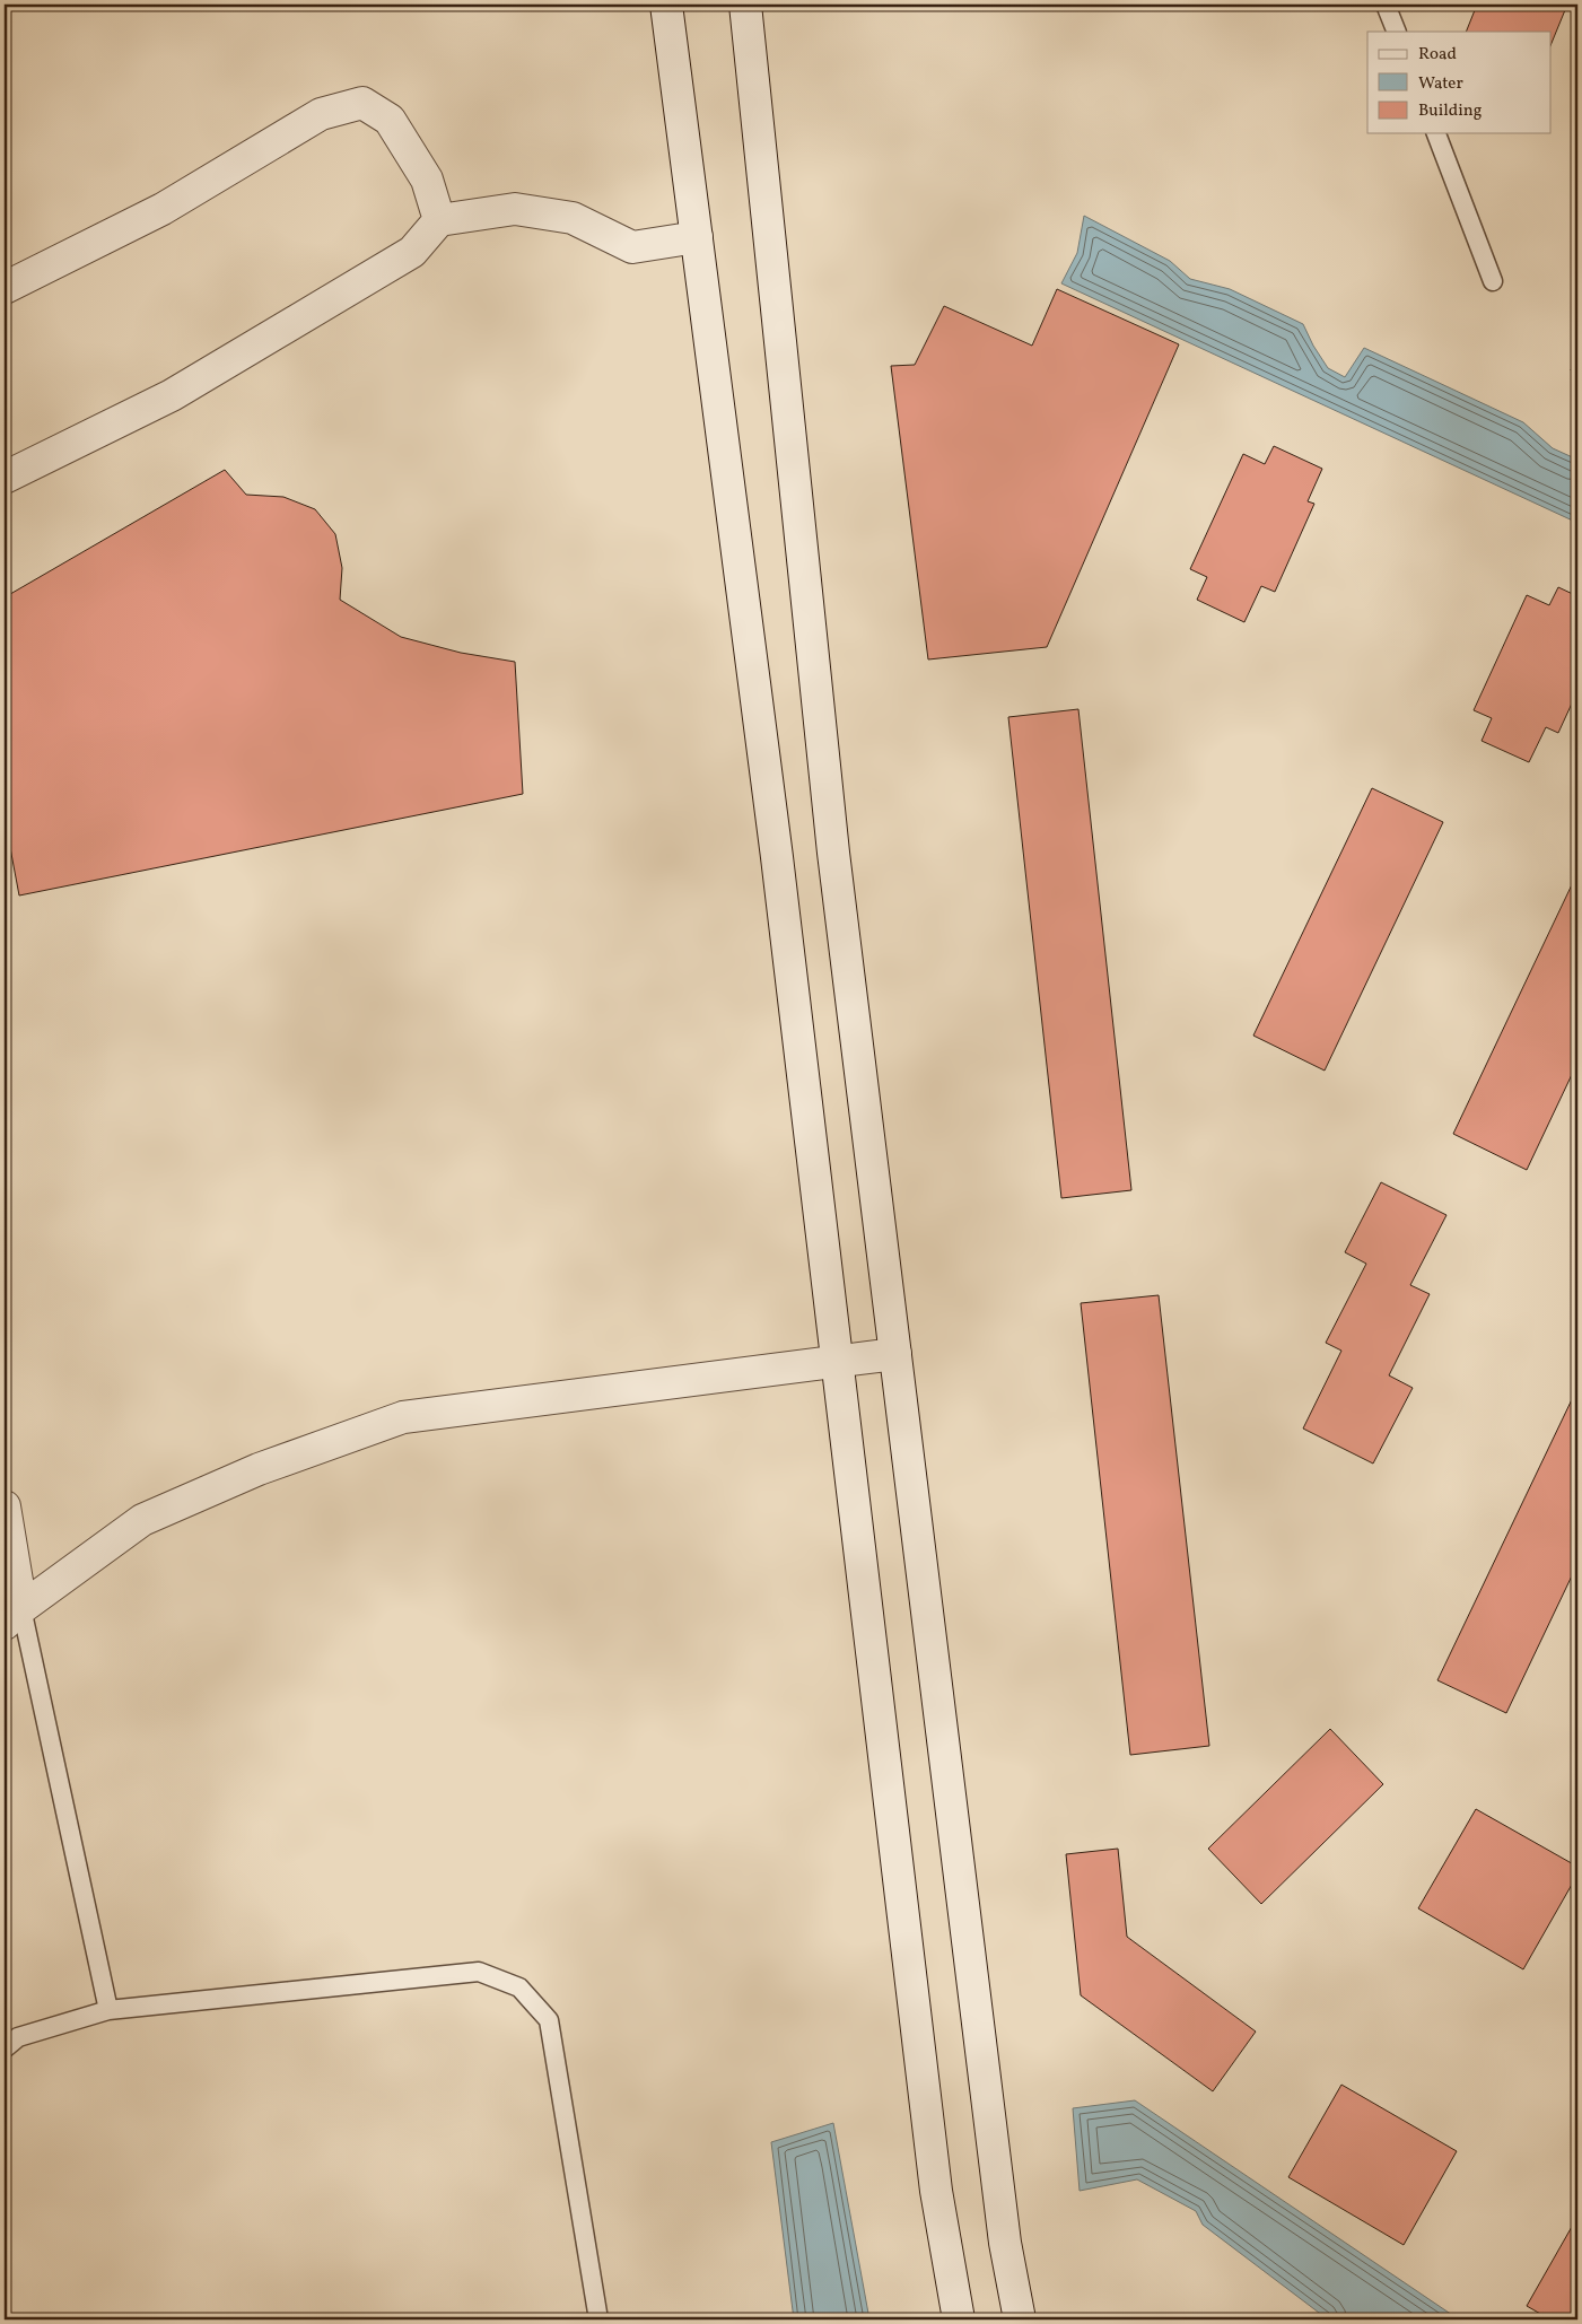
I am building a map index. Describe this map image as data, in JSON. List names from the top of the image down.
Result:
{
  "legend": ["Road", "Water", "Building"]
}
